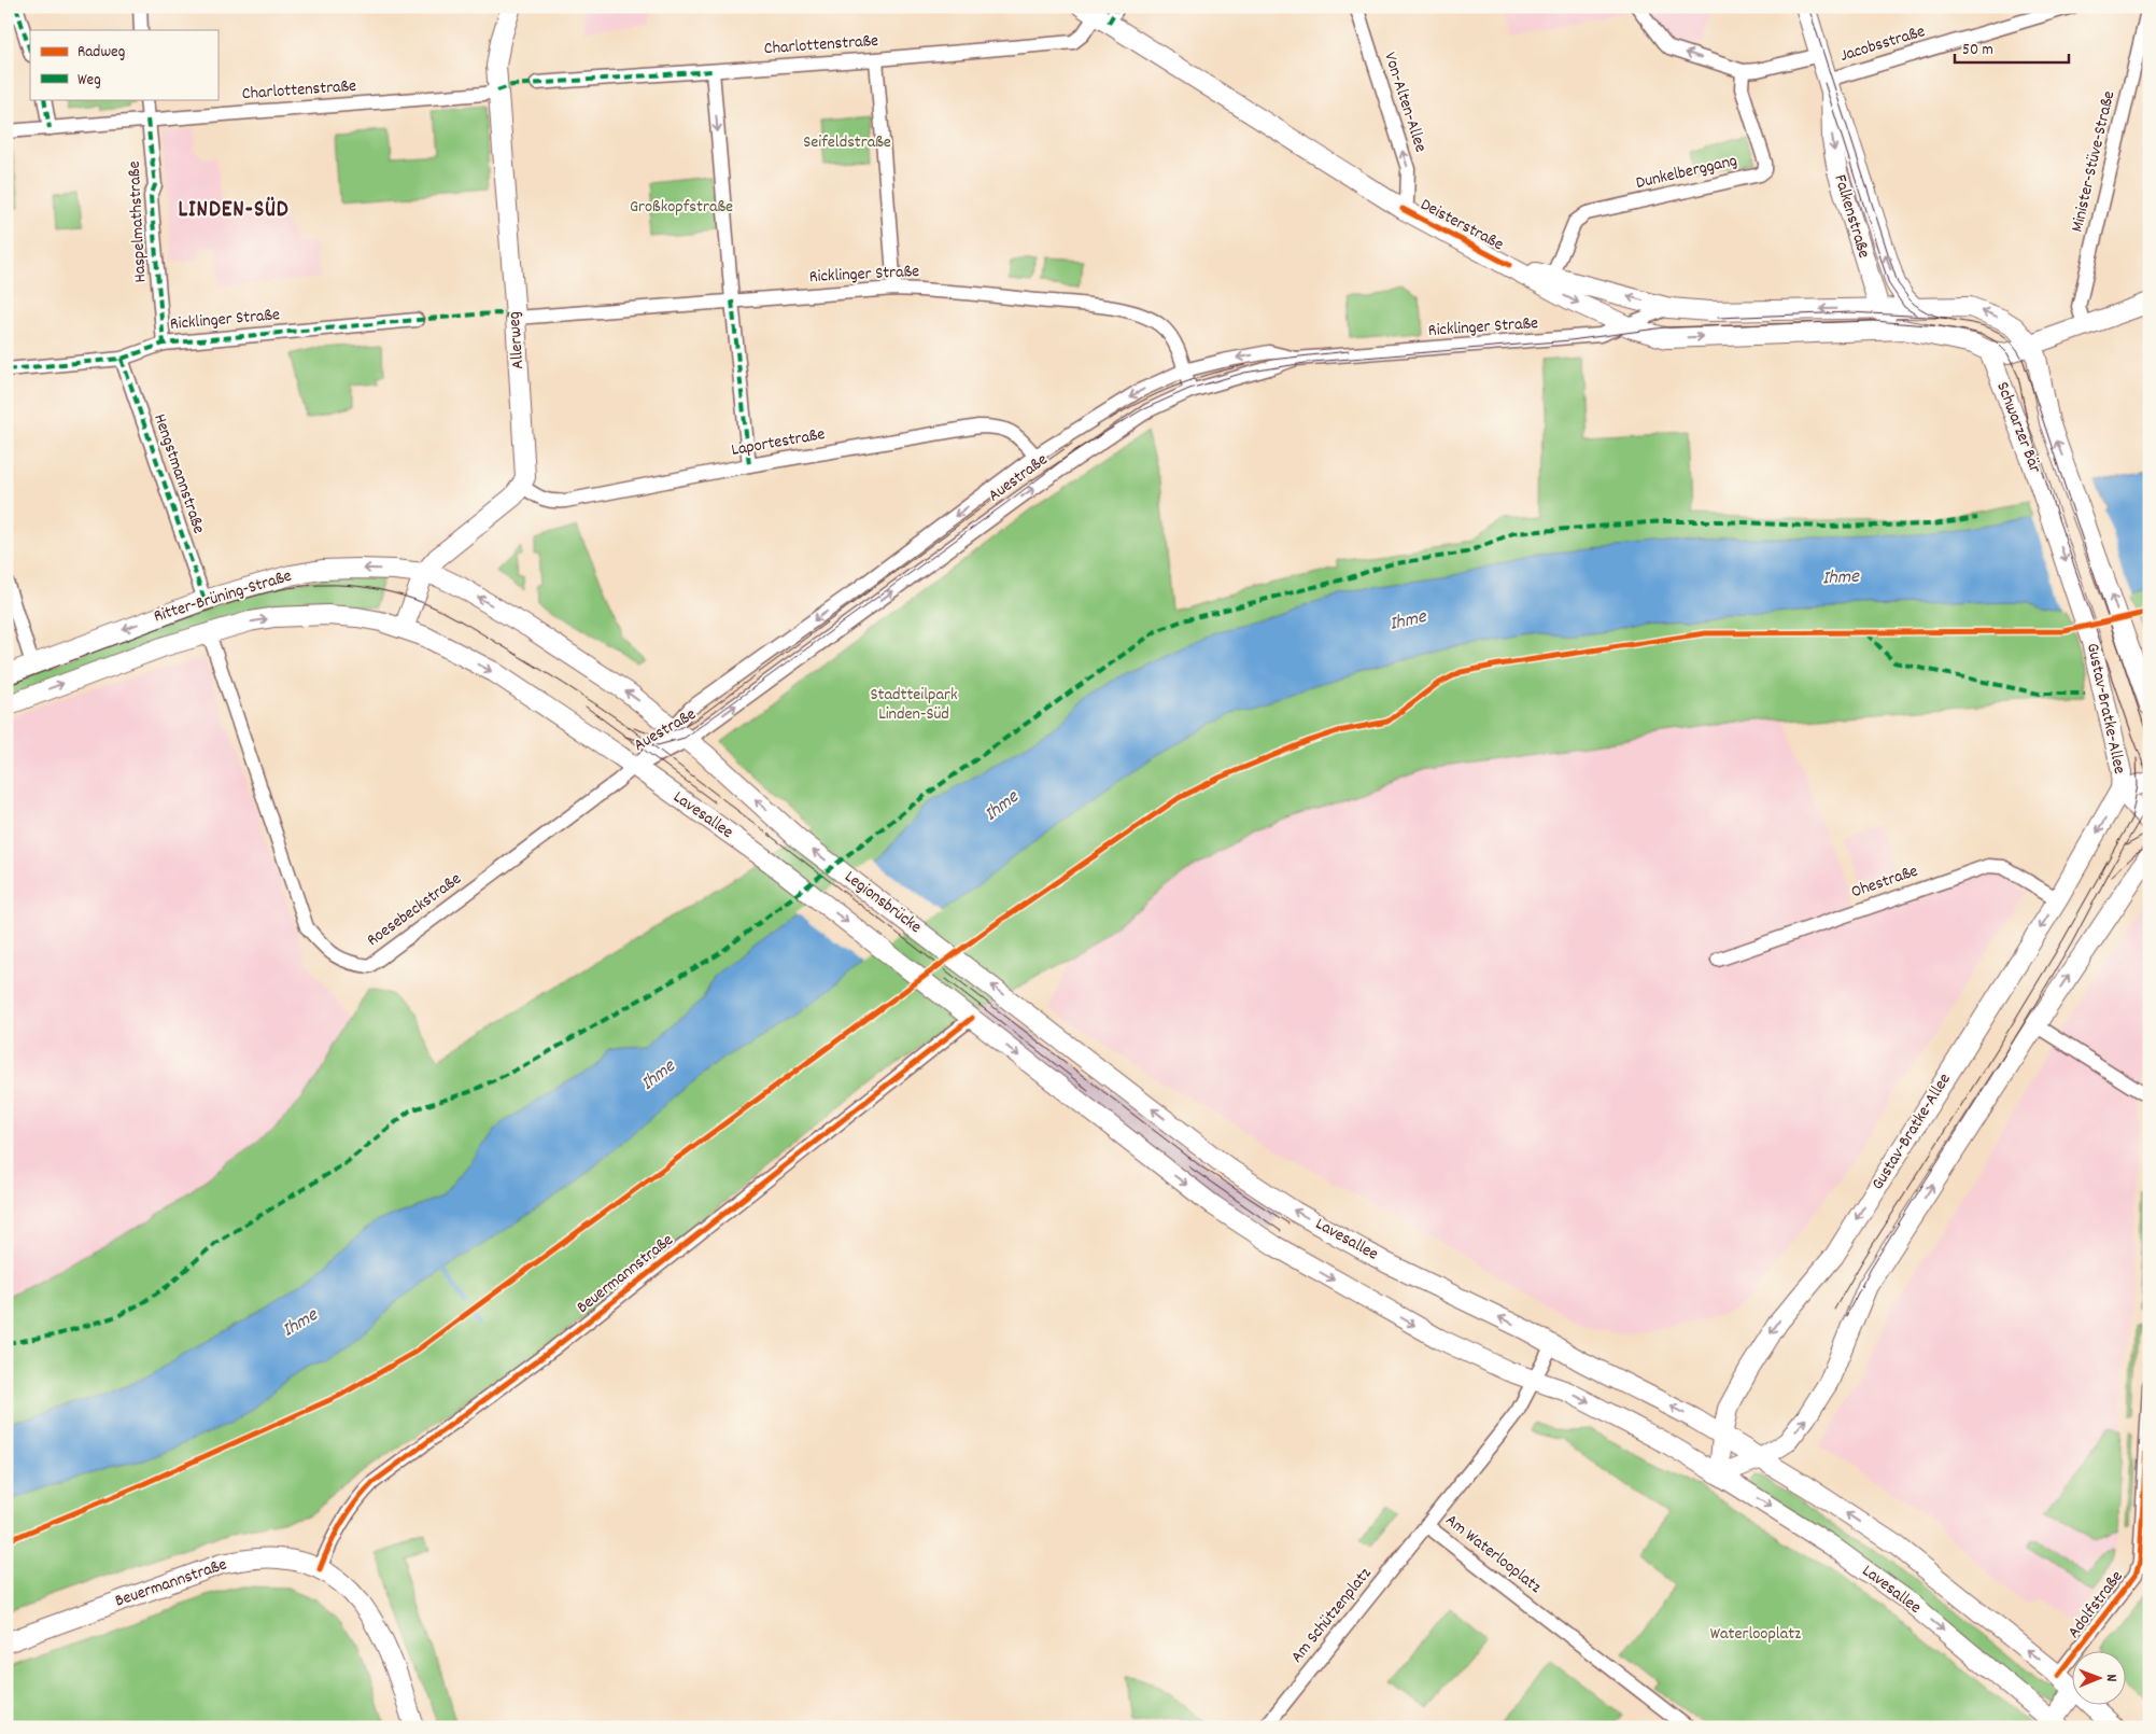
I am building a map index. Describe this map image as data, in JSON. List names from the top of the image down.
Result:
{
  "streets": {
    "street": [
      "Jacobsstraße",
      "Charlottenstraße",
      "Von-Alten-Allee",
      "Minister-Stüve-Straße",
      "Dunkelberggang",
      "Falkenstraße",
      "Haspelmathstraße",
      "Deisterstraße",
      "Ricklinger Straße",
      "Allerweg",
      "Schwarzer Bär",
      "Laportestraße",
      "Hengstmannstraße",
      "Auestraße",
      "Ritter-Brüning-Straße",
      "Gustav-Bratke-Allee",
      "Lavesallee",
      "Ohestraße",
      "Legionsbrücke",
      "Roesebeckstraße",
      "Beuermannstraße",
      "Am Waterlooplatz",
      "Adolfstraße",
      "Am Schützenplatz"
    ]
  },
  "crossings": [
    ["Jacobsstraße", "Falkenstraße"],
    ["Charlottenstraße", "Haspelmathstraße"],
    ["Charlottenstraße", "Deisterstraße"],
    ["Charlottenstraße", "Allerweg"],
    ["Von-Alten-Allee", "Deisterstraße"],
    ["Dunkelberggang", "Deisterstraße"],
    ["Falkenstraße", "Deisterstraße"],
    ["Falkenstraße", "Schwarzer Bär"],
    ["Haspelmathstraße", "Ricklinger Straße"],
    ["Deisterstraße", "Ricklinger Straße"],
    ["Deisterstraße", "Schwarzer Bär"],
    ["Ricklinger Straße", "Allerweg"],
    ["Ricklinger Straße", "Hengstmannstraße"],
    ["Ricklinger Straße", "Auestraße"],
    ["Allerweg", "Laportestraße"],
    ["Schwarzer Bär", "Gustav-Bratke-Allee"],
    ["Laportestraße", "Auestraße"],
    ["Hengstmannstraße", "Ritter-Brüning-Straße"],
    ["Auestraße", "Ritter-Brüning-Straße"],
    ["Auestraße", "Lavesallee"],
    ["Auestraße", "Legionsbrücke"],
    ["Auestraße", "Roesebeckstraße"],
    ["Ritter-Brüning-Straße", "Lavesallee"],
    ["Ritter-Brüning-Straße", "Legionsbrücke"],
    ["Ritter-Brüning-Straße", "Roesebeckstraße"],
    ["Gustav-Bratke-Allee", "Lavesallee"],
    ["Gustav-Bratke-Allee", "Ohestraße"],
    ["Lavesallee", "Legionsbrücke"],
    ["Lavesallee", "Roesebeckstraße"],
    ["Lavesallee", "Beuermannstraße"],
    ["Lavesallee", "Am Waterlooplatz"],
    ["Lavesallee", "Adolfstraße"],
    ["Am Waterlooplatz", "Am Schützenplatz"]
  ],
  "one_way": ["Von-Alten-Allee"],
  "districts": ["LINDEN-SÜD"],
  "water": ["Ihme"],
  "parks": [
    "Seifeldstraße",
    "Großkopfstraße",
    "Stadtteilpark Linden-Süd",
    "Waterlooplatz"
  ],
  "legend": ["Radweg", "Weg"],
  "scale_bar": "50 m",
  "north": "right"
}
